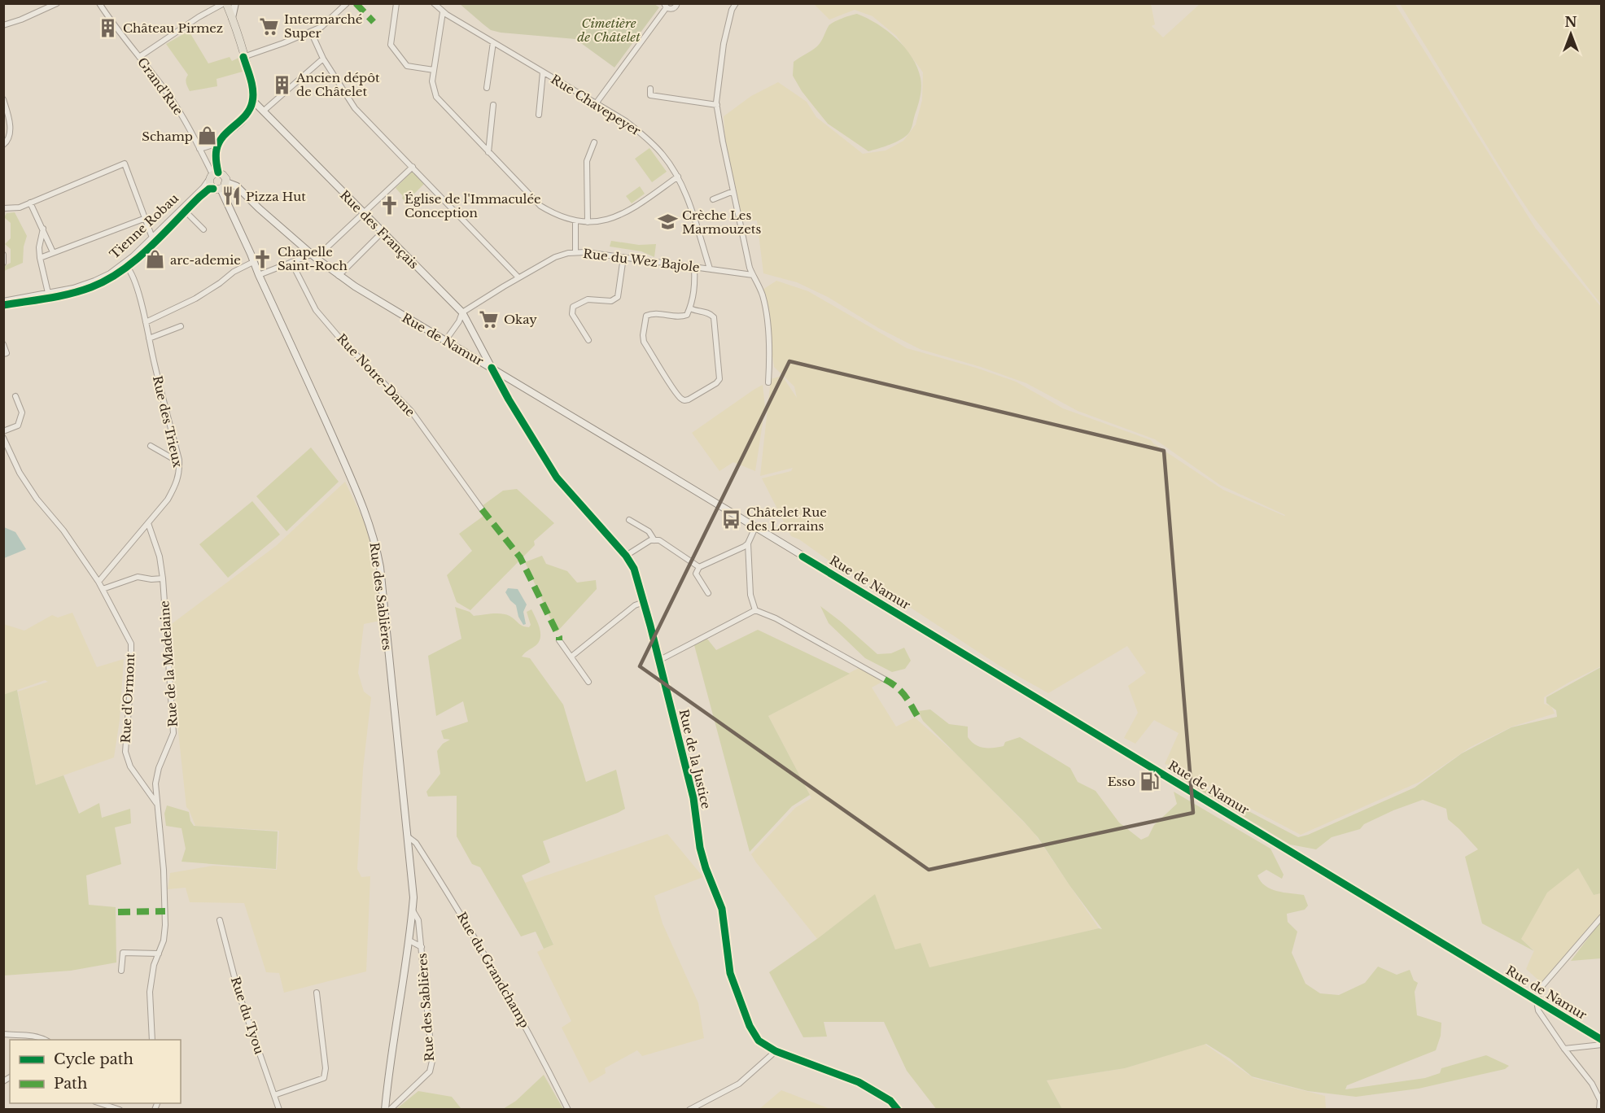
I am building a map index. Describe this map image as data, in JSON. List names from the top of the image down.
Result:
{
  "streets": {
    "main road": [
      "Tienne Robau",
      "Rue des Français",
      "Rue de Namur",
      "Rue des Sablières"
    ],
    "street": [
      "Grand'Rue",
      "Rue Chavepeyer",
      "Rue du Wez Bajole",
      "Rue Notre-Dame",
      "Rue des Trieux",
      "Rue de la Madelaine",
      "Rue d'Ormont",
      "Rue de la Justice",
      "Rue du Grandchamp",
      "Rue du Tyou"
    ]
  },
  "crossings": [
    ["Grand'Rue", "Tienne Robau"],
    ["Grand'Rue", "Rue de Namur"],
    ["Grand'Rue", "Rue des Sablières"],
    ["Rue Chavepeyer", "Rue du Wez Bajole"],
    ["Tienne Robau", "Rue de Namur"],
    ["Tienne Robau", "Rue des Trieux"],
    ["Tienne Robau", "Rue des Sablières"],
    ["Rue des Français", "Rue du Wez Bajole"],
    ["Rue des Français", "Rue de Namur"],
    ["Rue des Français", "Rue de la Justice"],
    ["Rue du Wez Bajole", "Rue de Namur"],
    ["Rue de Namur", "Rue des Sablières"],
    ["Rue de Namur", "Rue de la Justice"],
    ["Rue des Trieux", "Rue de la Madelaine"],
    ["Rue des Trieux", "Rue d'Ormont"],
    ["Rue des Sablières", "Rue du Grandchamp"],
    ["Rue de la Madelaine", "Rue d'Ormont"]
  ],
  "parks": ["Cimetière de Châtelet"],
  "places": {
    "supermarket": ["Intermarché Super", "Okay"],
    "building": ["Château Pirmez", "Ancien dépôt de Châtelet"],
    "shop": ["Schamp", "arc-ademie"],
    "restaurant": ["Pizza Hut"],
    "church": ["Église de l'Immaculée Conception", "Chapelle Saint-Roch"],
    "school or university": ["Crèche Les Marmouzets"],
    "bus stop": ["Châtelet Rue des Lorrains"],
    "fuel station": ["Esso"]
  },
  "legend": ["Cycle path", "Path"],
  "north": "top"
}
